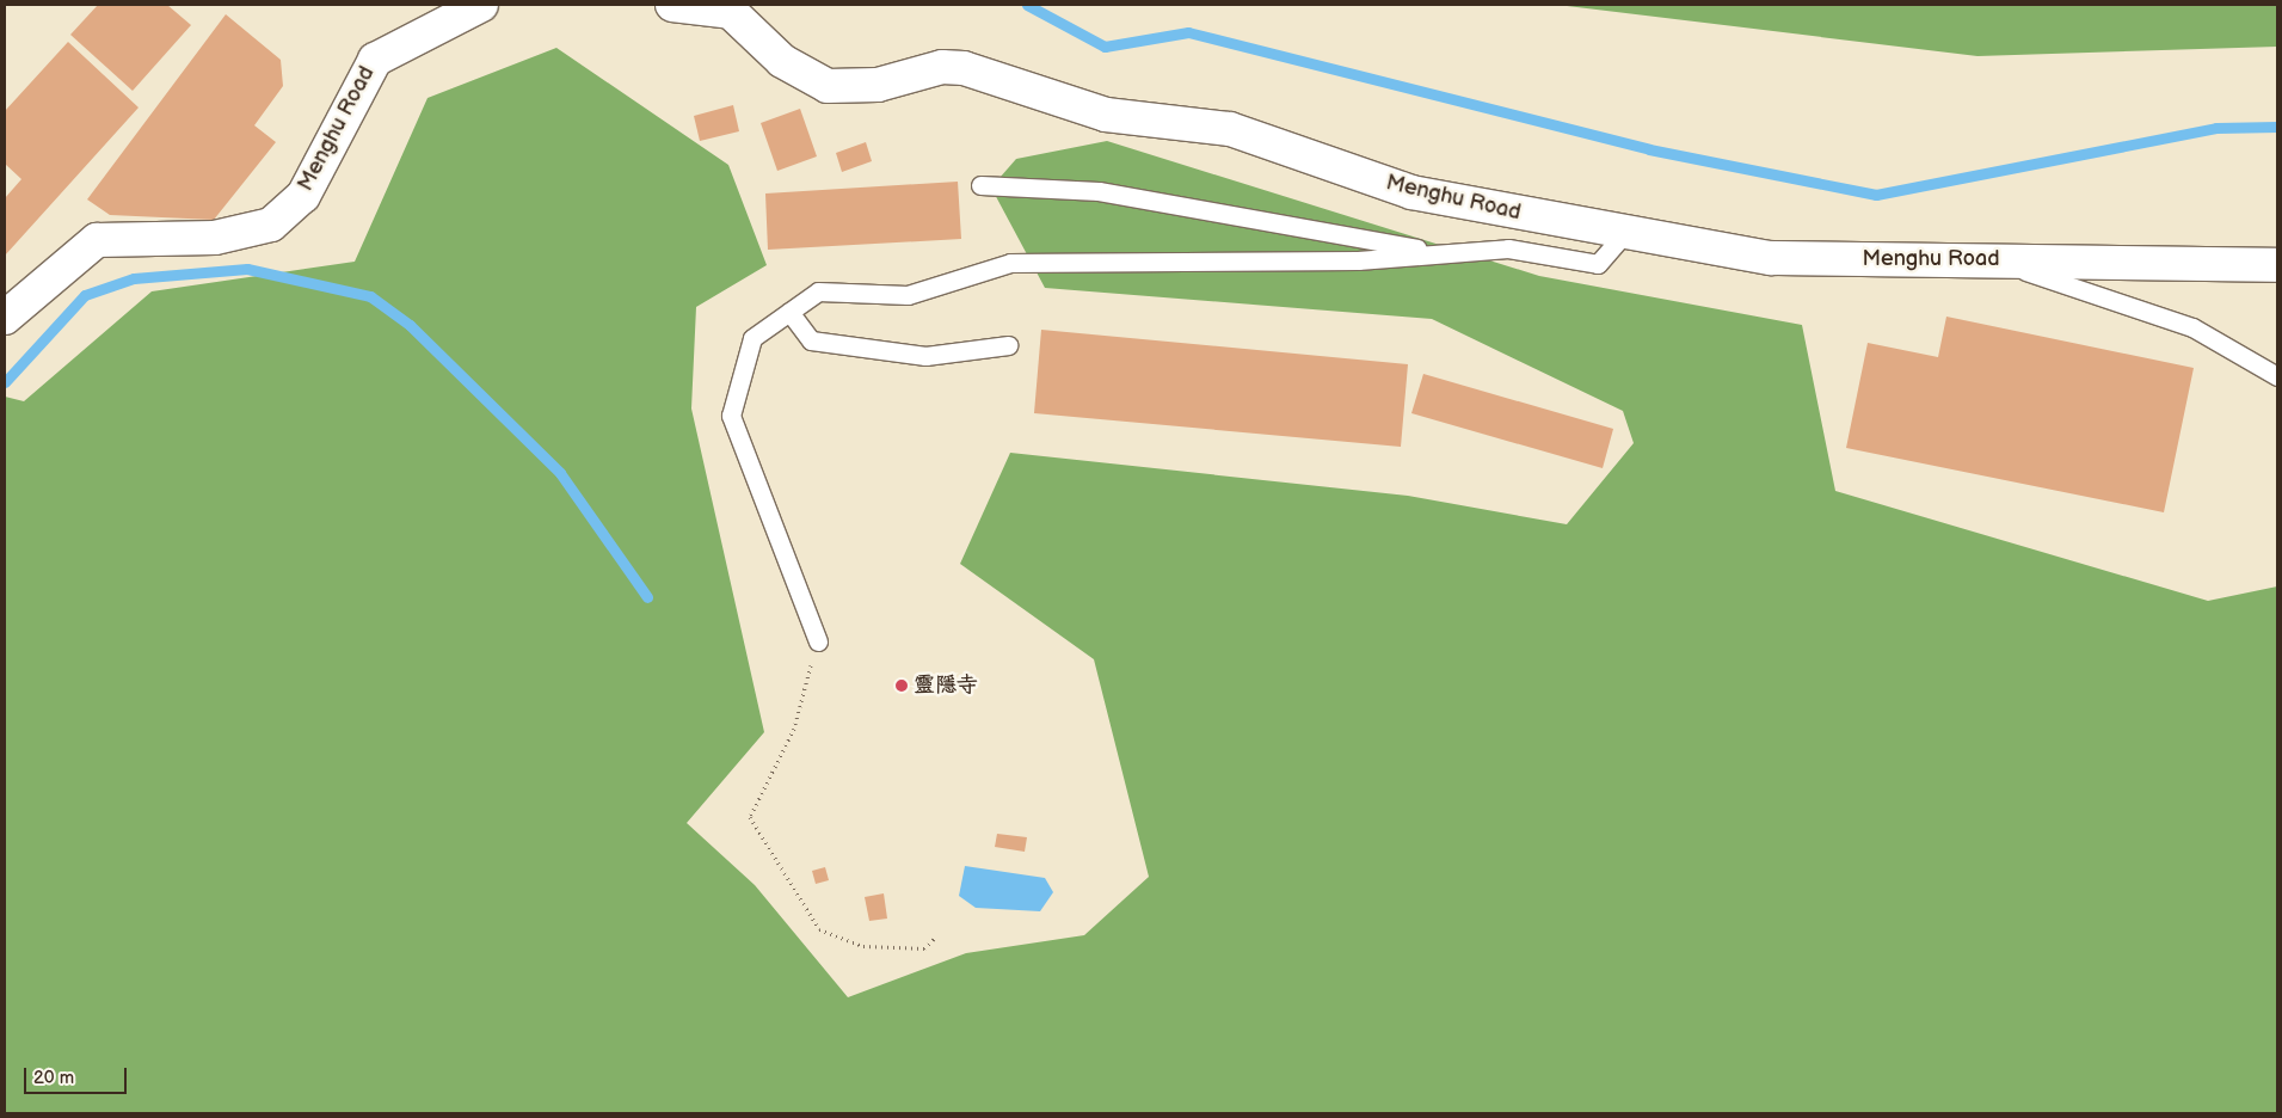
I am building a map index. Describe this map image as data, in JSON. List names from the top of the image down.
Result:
{
  "streets": {
    "street": ["Menghu Road"]
  },
  "places": ["靈隱寺"],
  "scale_bar": "20 m"
}
